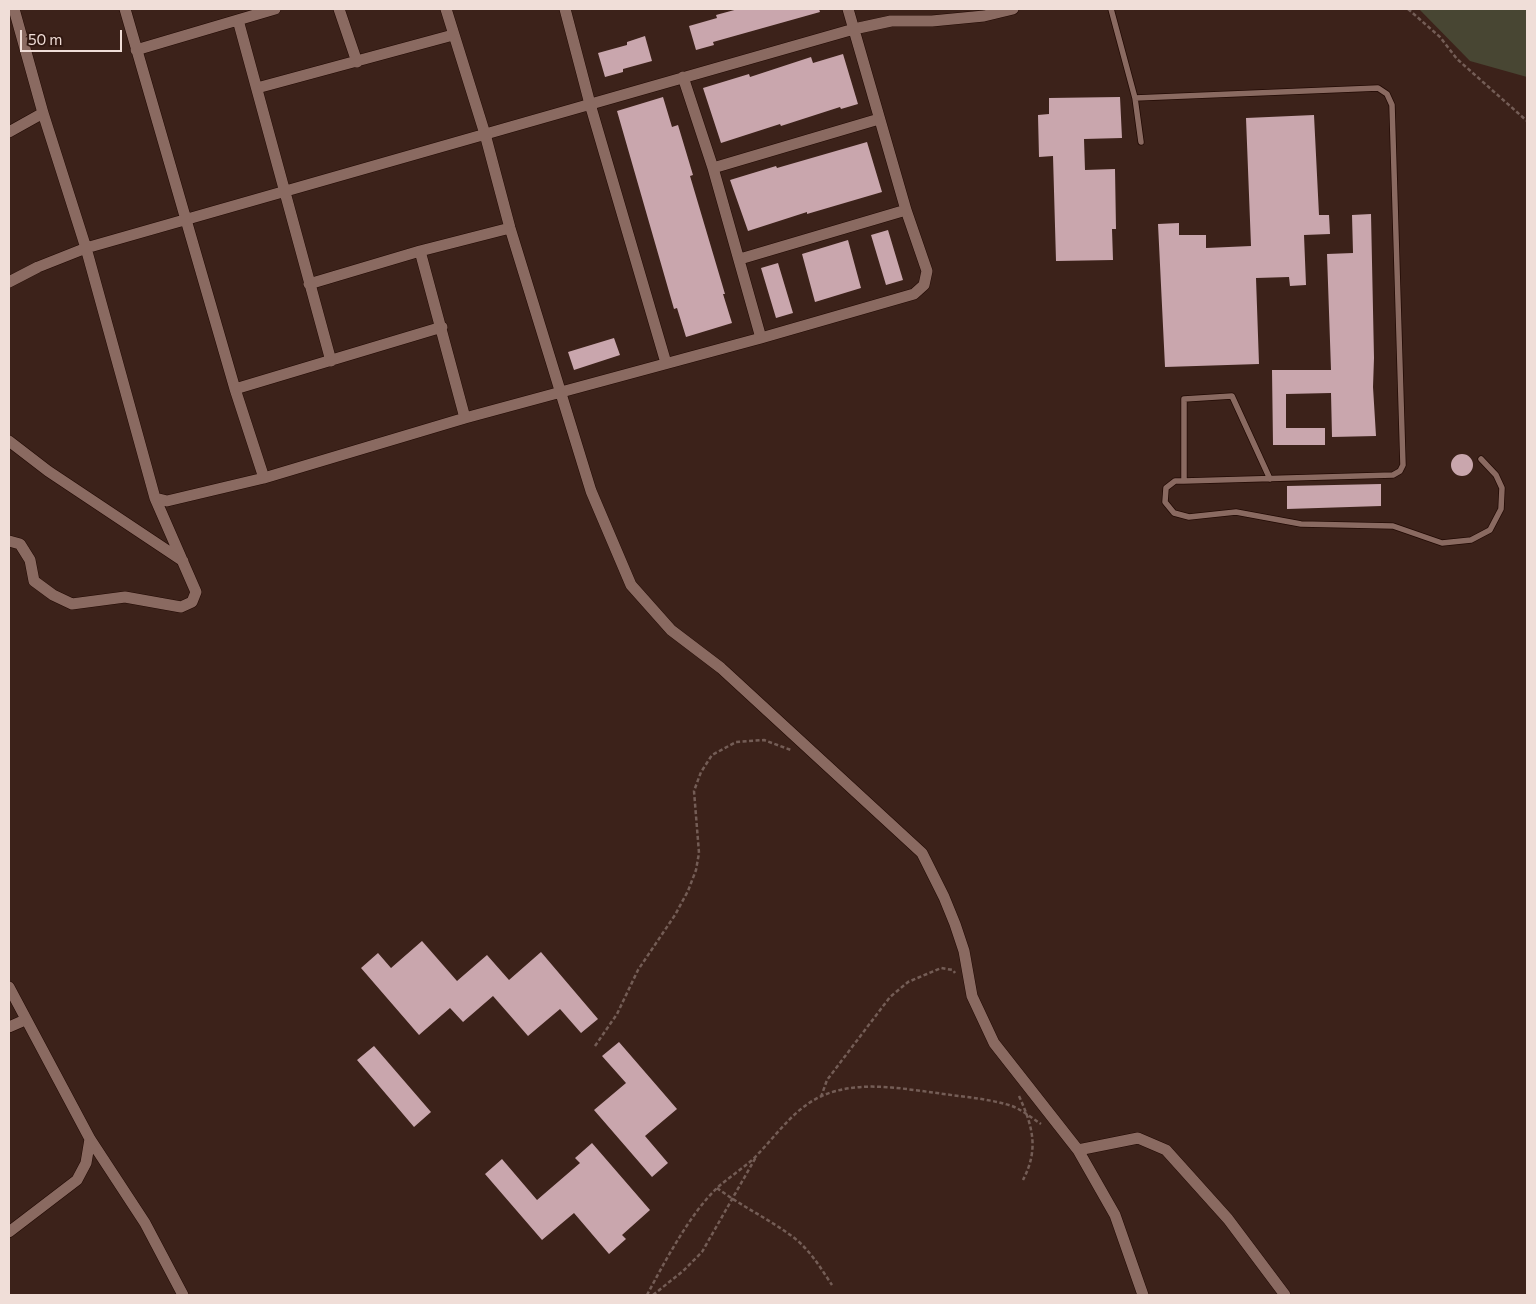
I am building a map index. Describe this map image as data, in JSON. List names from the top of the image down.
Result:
{
  "scale_bar": "50 m"
}
